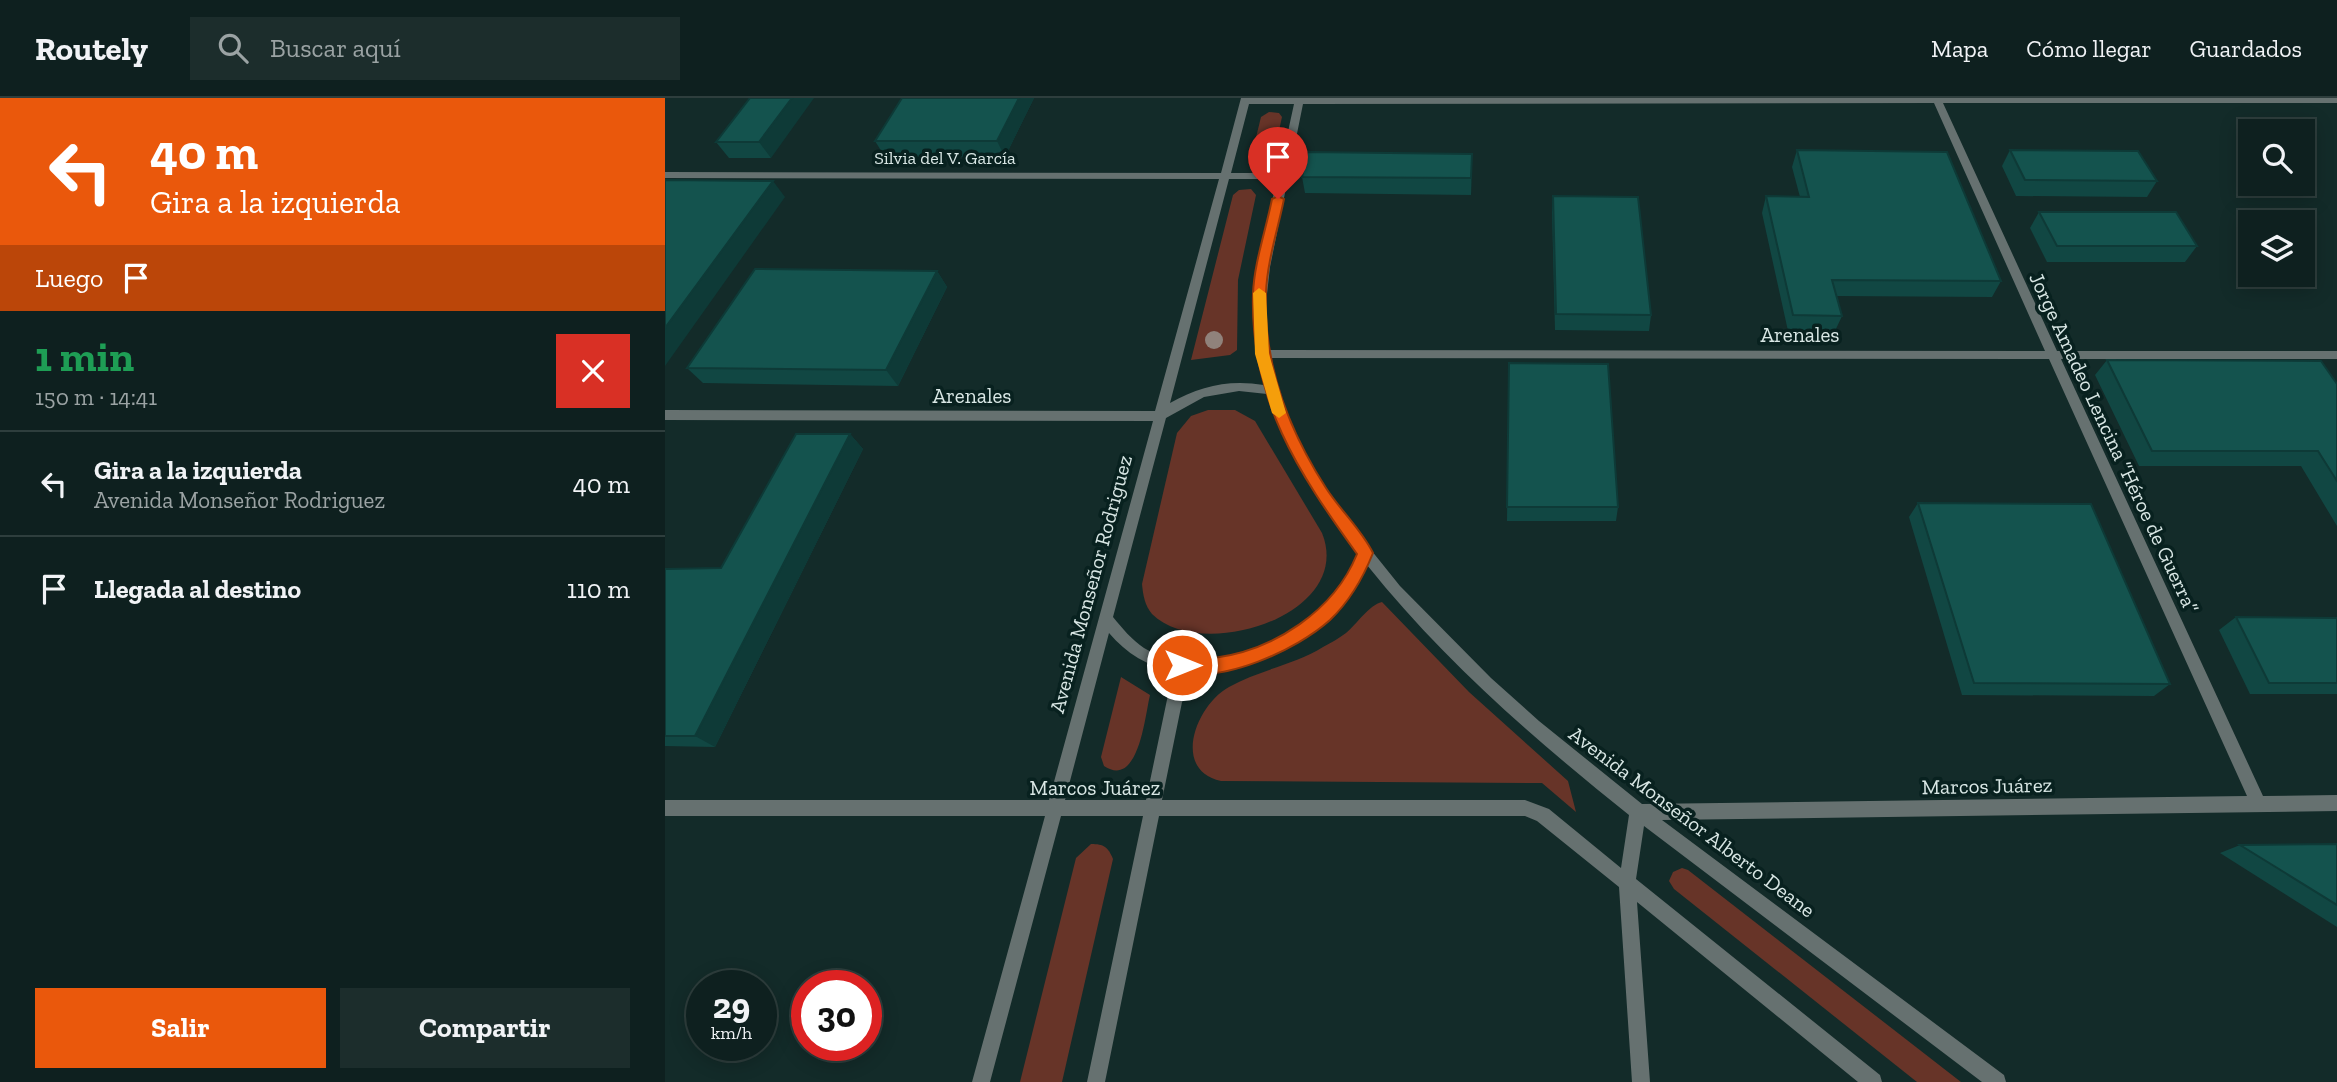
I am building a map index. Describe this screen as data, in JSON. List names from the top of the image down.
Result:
{
  "streets": {
    "street": [
      "Silvia del V. García",
      "Arenales",
      "Jorge Amadeo Lencina “Héroe de Guerra”",
      "Avenida Monseñor Rodriguez",
      "Marcos Juárez",
      "Avenida Monseñor Alberto Deane"
    ]
  },
  "crossings": [
    ["Silvia del V. García", "Avenida Monseñor Rodriguez"],
    ["Arenales", "Jorge Amadeo Lencina “Héroe de Guerra”"],
    ["Arenales", "Avenida Monseñor Rodriguez"],
    ["Jorge Amadeo Lencina “Héroe de Guerra”", "Marcos Juárez"],
    ["Avenida Monseñor Rodriguez", "Marcos Juárez"],
    ["Marcos Juárez", "Avenida Monseñor Alberto Deane"]
  ],
  "page": {
    "header": "Routely",
    "search": "Buscar aquí",
    "nav": ["Mapa", "Cómo llegar", "Guardados"],
    "turn": ["40 m", "Gira a la izquierda"],
    "then": "Luego",
    "heading": ["1 min", "150 m · 14:41"],
    "list": [
      {
        "name": "Gira a la izquierda",
        "note": "Avenida Monseñor Rodriguez",
        "value": "40 m"
      },
      {
        "name": "Llegada al destino",
        "value": "110 m"
      }
    ],
    "speed": "29 km/h",
    "limit": "30",
    "buttons": ["Salir", "Compartir"]
  }
}
